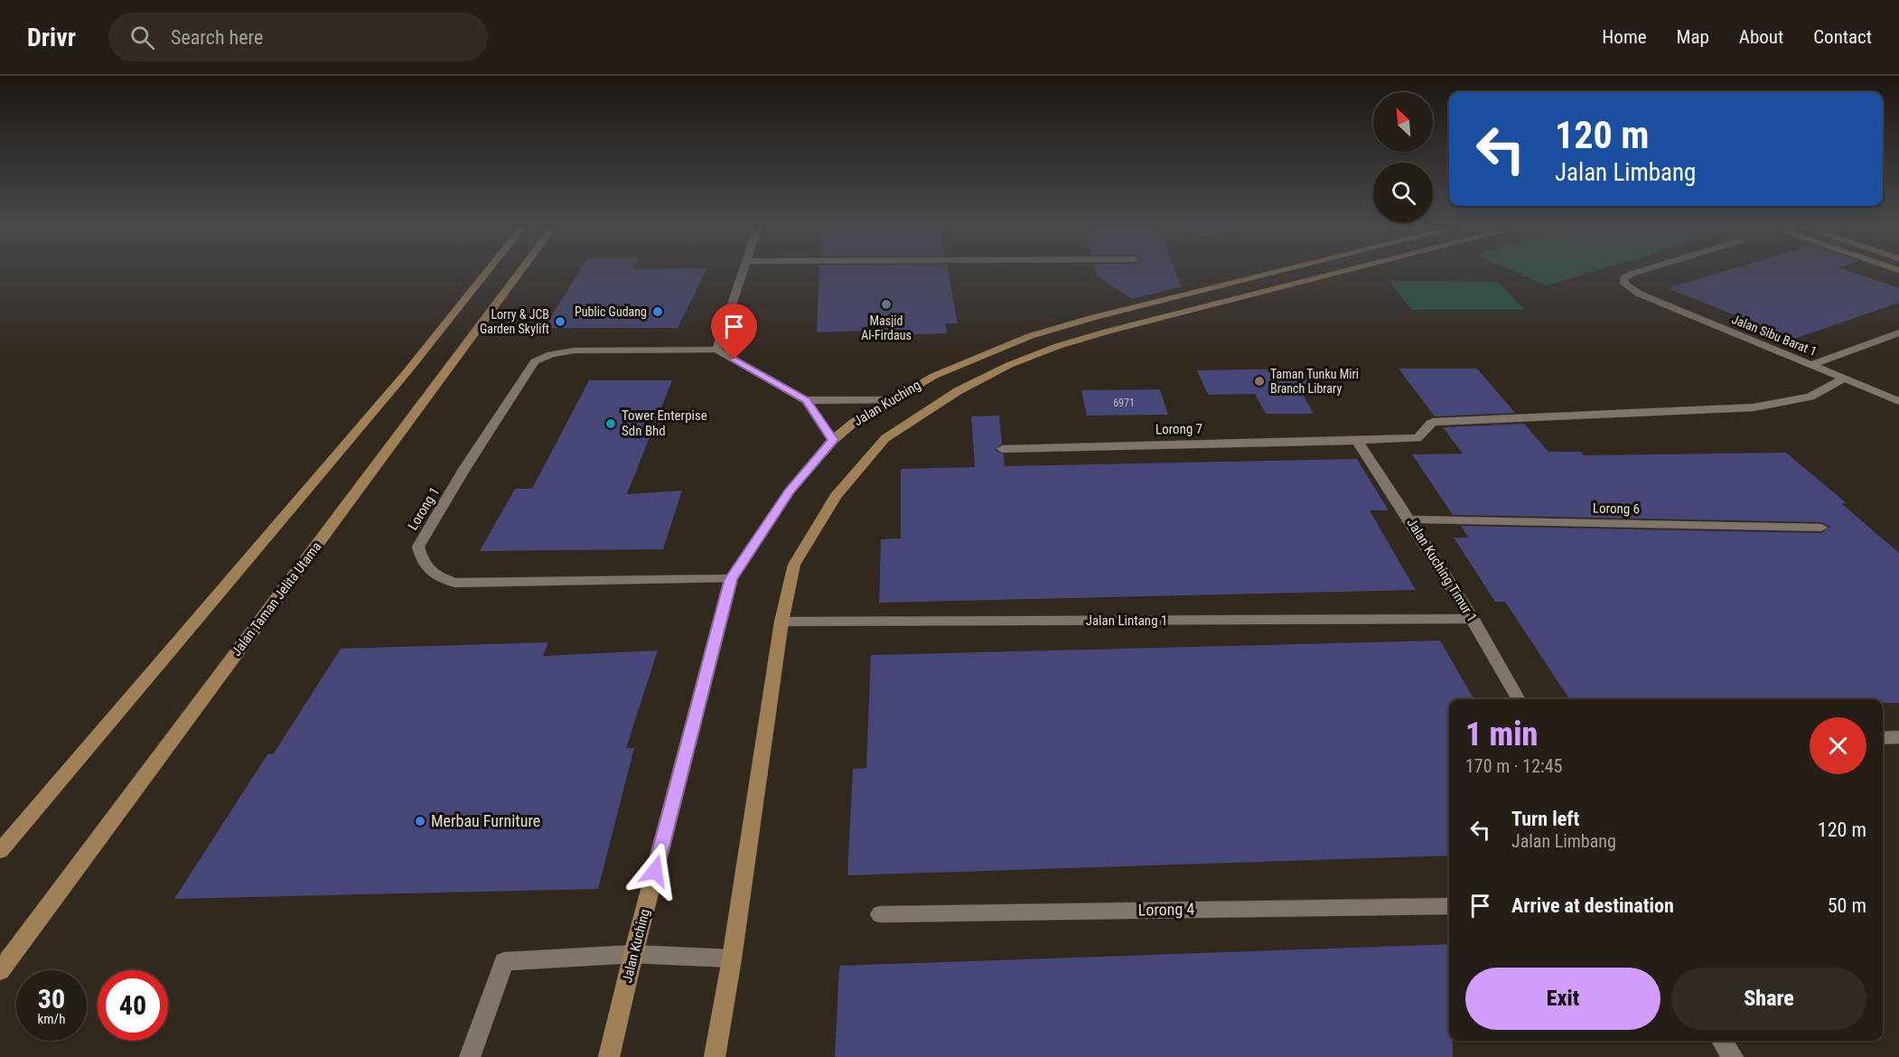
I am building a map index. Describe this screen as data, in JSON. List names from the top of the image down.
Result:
{
  "streets": {
    "street": [
      "Jalan Sibu Barat 1",
      "Jalan Kuching",
      "Lorong 7",
      "Lorong 1",
      "Lorong 6",
      "Jalan Kuching Timur 1",
      "Jalan Taman Jelita Utama",
      "Jalan Lintang 1",
      "Lorong 4"
    ]
  },
  "crossings": [
    ["Jalan Sibu Barat 1", "Lorong 7"],
    ["Jalan Kuching", "Lorong 1"],
    ["Jalan Kuching", "Jalan Lintang 1"],
    ["Lorong 7", "Jalan Kuching Timur 1"],
    ["Lorong 6", "Jalan Kuching Timur 1"],
    ["Jalan Kuching Timur 1", "Jalan Lintang 1"]
  ],
  "places": [
    "Masjid Al-Firdaus",
    "Public Gudang",
    "Lorry & JCB Garden Skylift",
    "Taman Tunku Miri Branch Library",
    "Tower Enterpise Sdn Bhd",
    "Merbau Furniture"
  ],
  "house_numbers": ["6971"],
  "north": "top left",
  "page": {
    "header": "Drivr",
    "search": "Search here",
    "nav": [
      "Home",
      "Map",
      "About",
      "Contact"
    ],
    "turn": ["120 m", "Jalan Limbang"],
    "heading": ["1 min", "170 m · 12:45"],
    "list": [
      {
        "name": "Turn left",
        "note": "Jalan Limbang",
        "value": "120 m"
      },
      {
        "name": "Arrive at destination",
        "value": "50 m"
      }
    ],
    "buttons": ["Exit", "Share"],
    "speed": "30 km/h",
    "limit": "40"
  }
}
